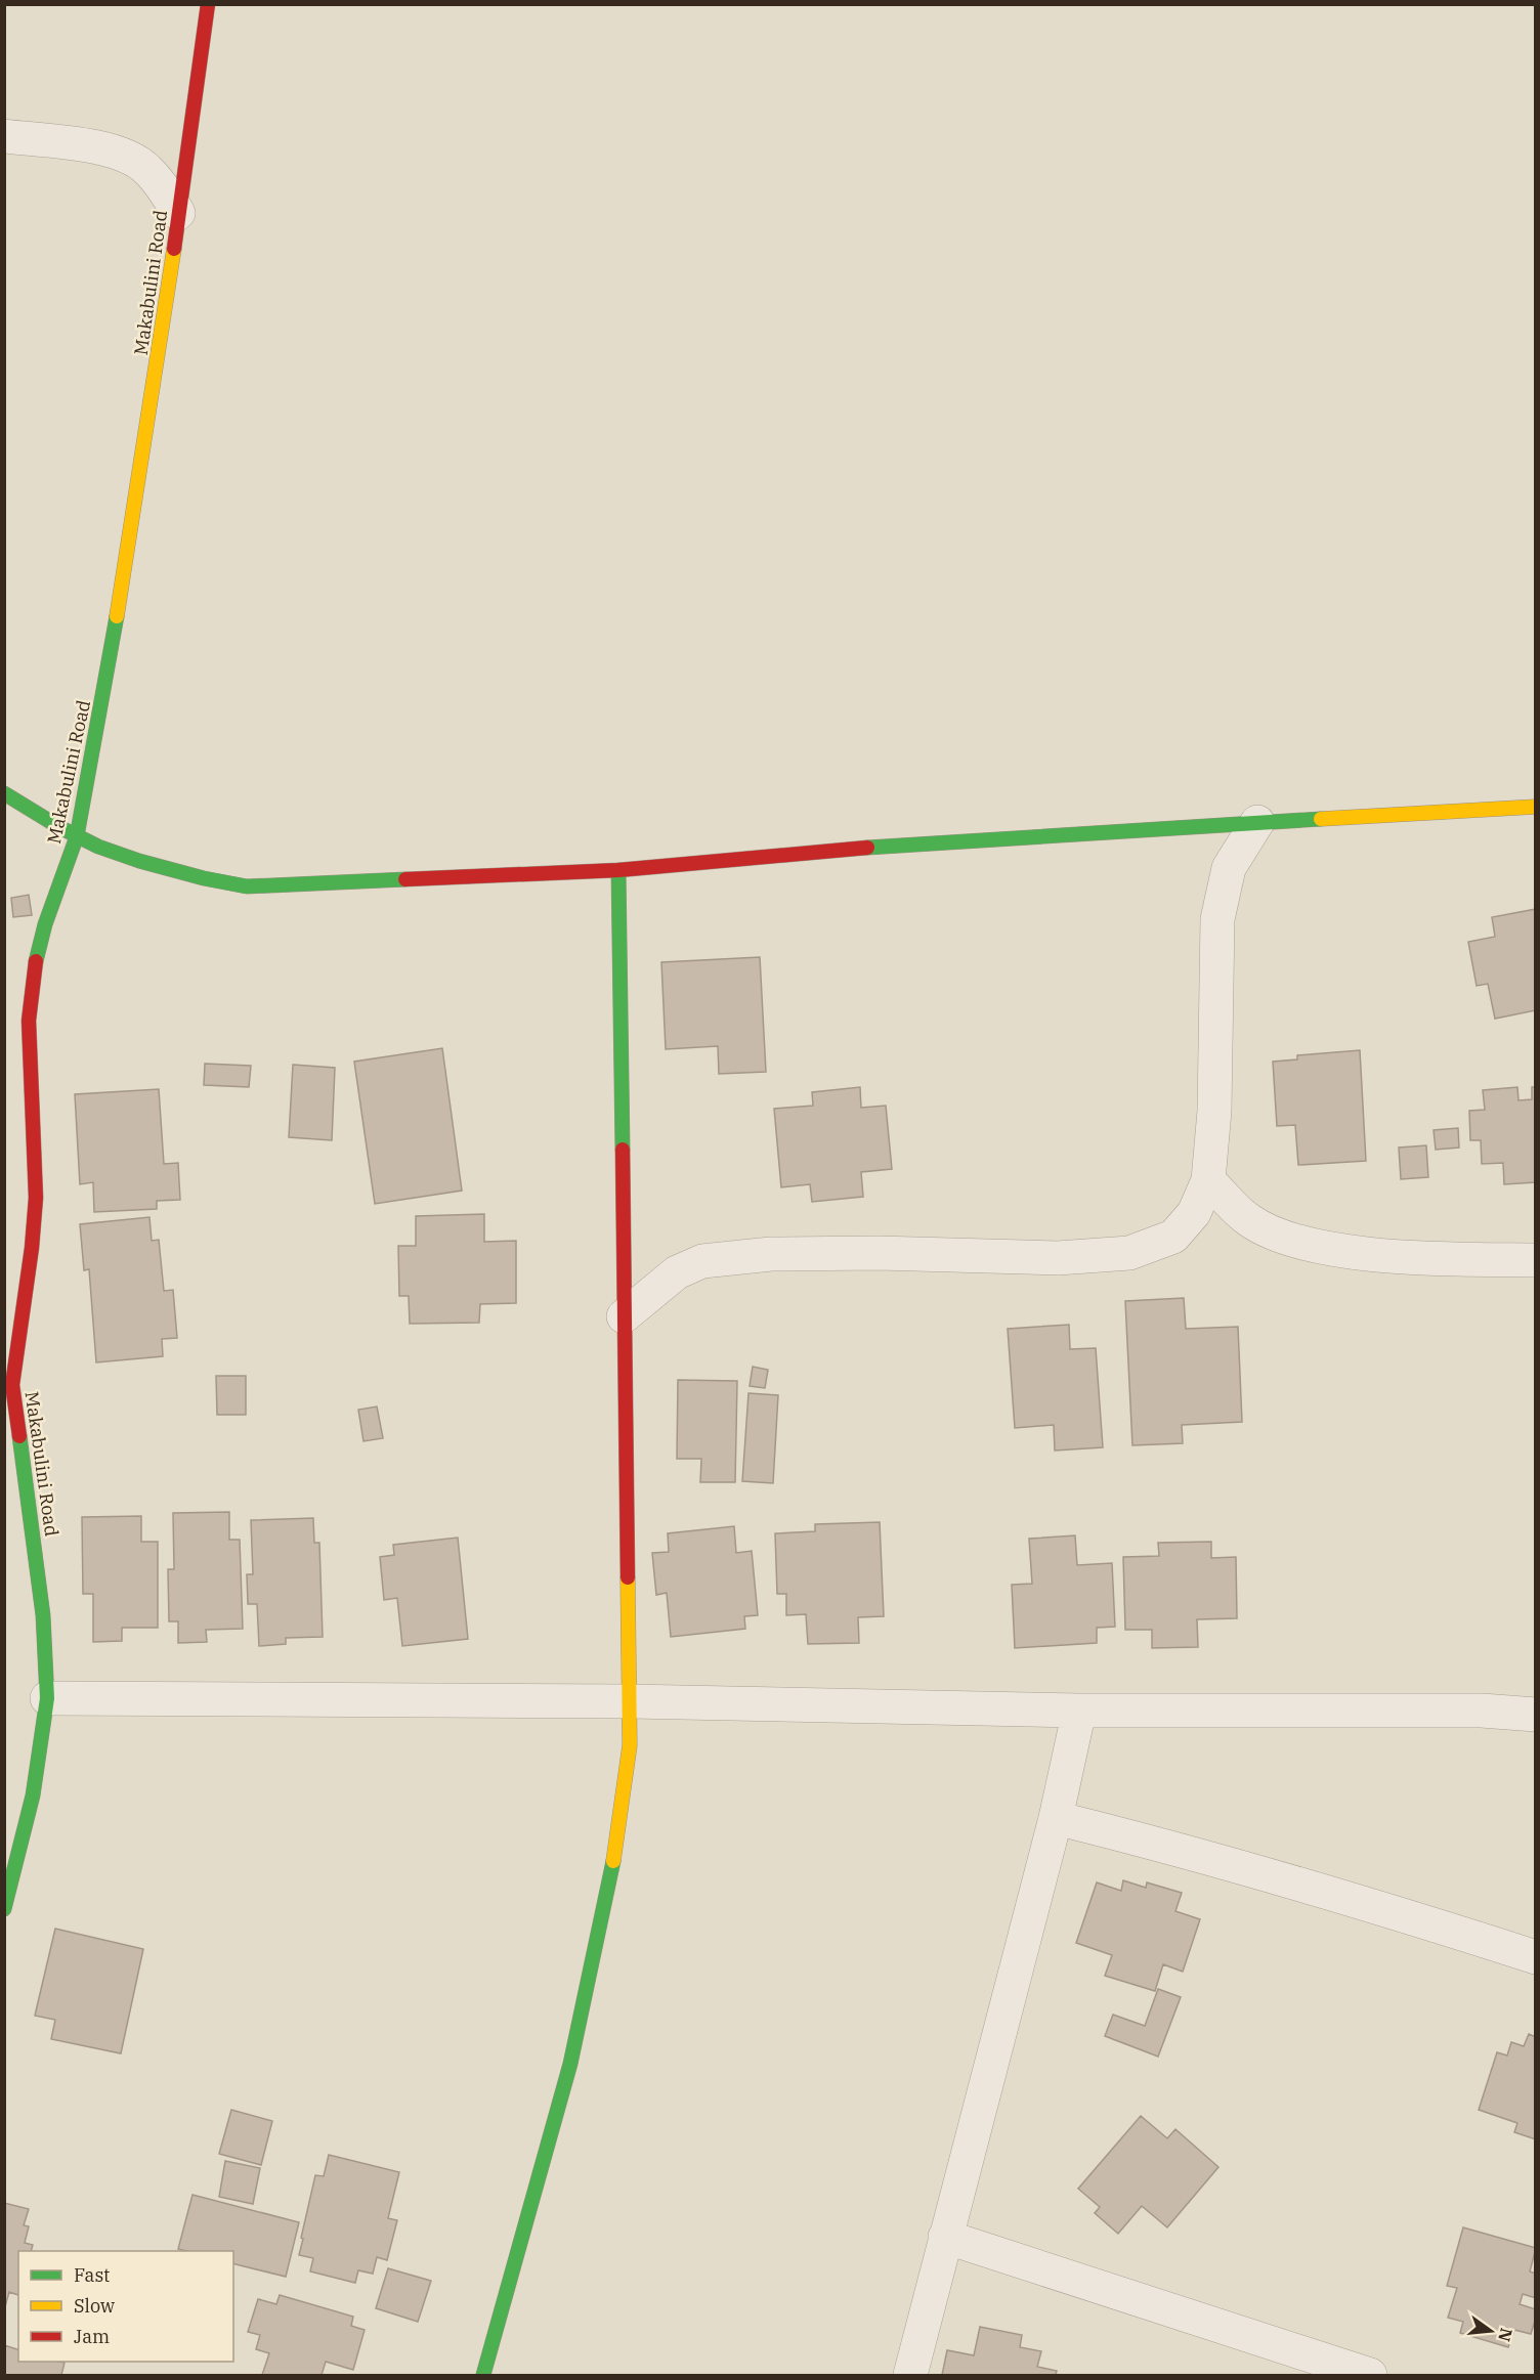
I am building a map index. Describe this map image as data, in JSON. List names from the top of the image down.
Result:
{
  "streets": {
    "street": ["Makabulini Road"]
  },
  "legend": ["Fast", "Slow", "Jam"],
  "north": "right"
}
